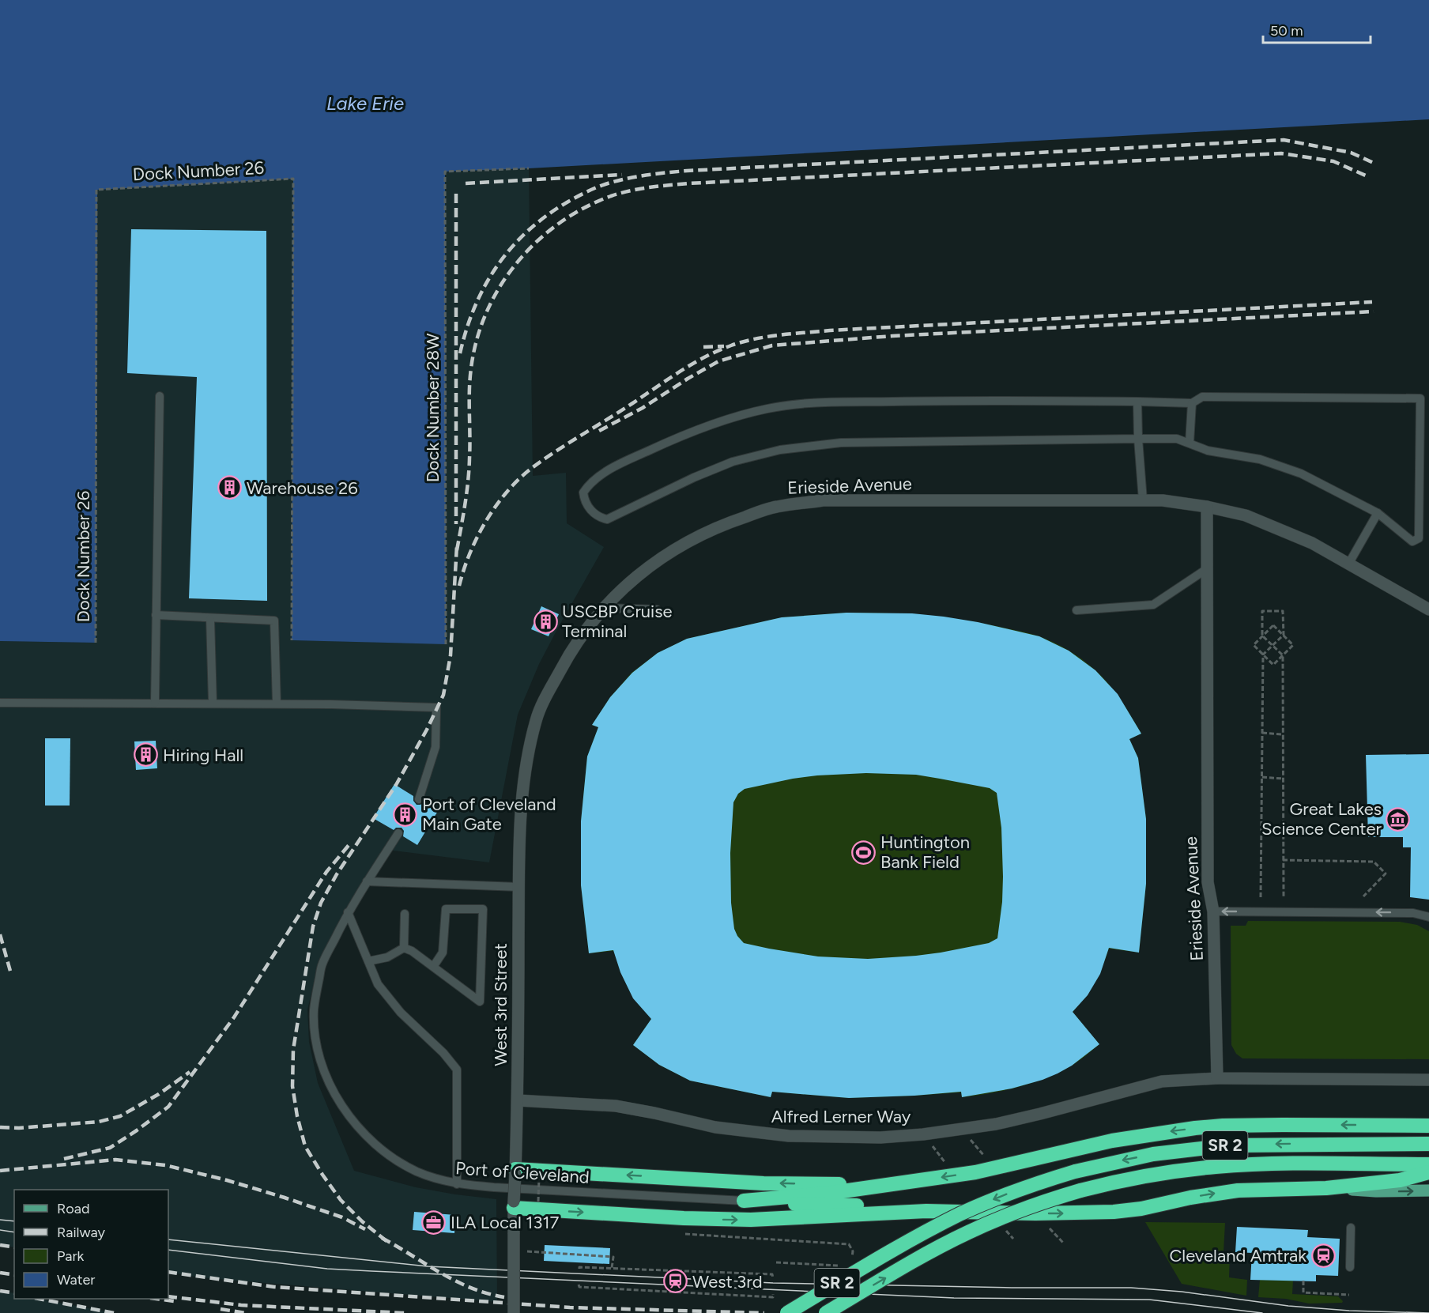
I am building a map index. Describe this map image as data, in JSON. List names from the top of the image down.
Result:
{
  "streets": {
    "highway": ["SR 2"],
    "street": ["Erieside Avenue", "West 3rd Street", "Alfred Lerner Way"],
    "lane": ["Port of Cleveland"],
    "path": ["Dock Number 26", "Dock Number 28W"]
  },
  "crossings": [
    ["Erieside Avenue", "West 3rd Street"],
    ["Erieside Avenue", "Alfred Lerner Way"],
    ["West 3rd Street", "Alfred Lerner Way"]
  ],
  "water": ["Lake Erie"],
  "places": {
    "building": [
      "Warehouse 26",
      "USCBP Cruise Terminal",
      "Hiring Hall",
      "Port of Cleveland Main Gate"
    ],
    "museum": ["Great Lakes Science Center"],
    "sports": ["Huntington Bank Field"],
    "office": ["ILA Local 1317"],
    "station": ["Cleveland Amtrak", "West 3rd"]
  },
  "legend": [
    "Road",
    "Railway",
    "Park",
    "Water"
  ],
  "scale_bar": "50 m"
}
